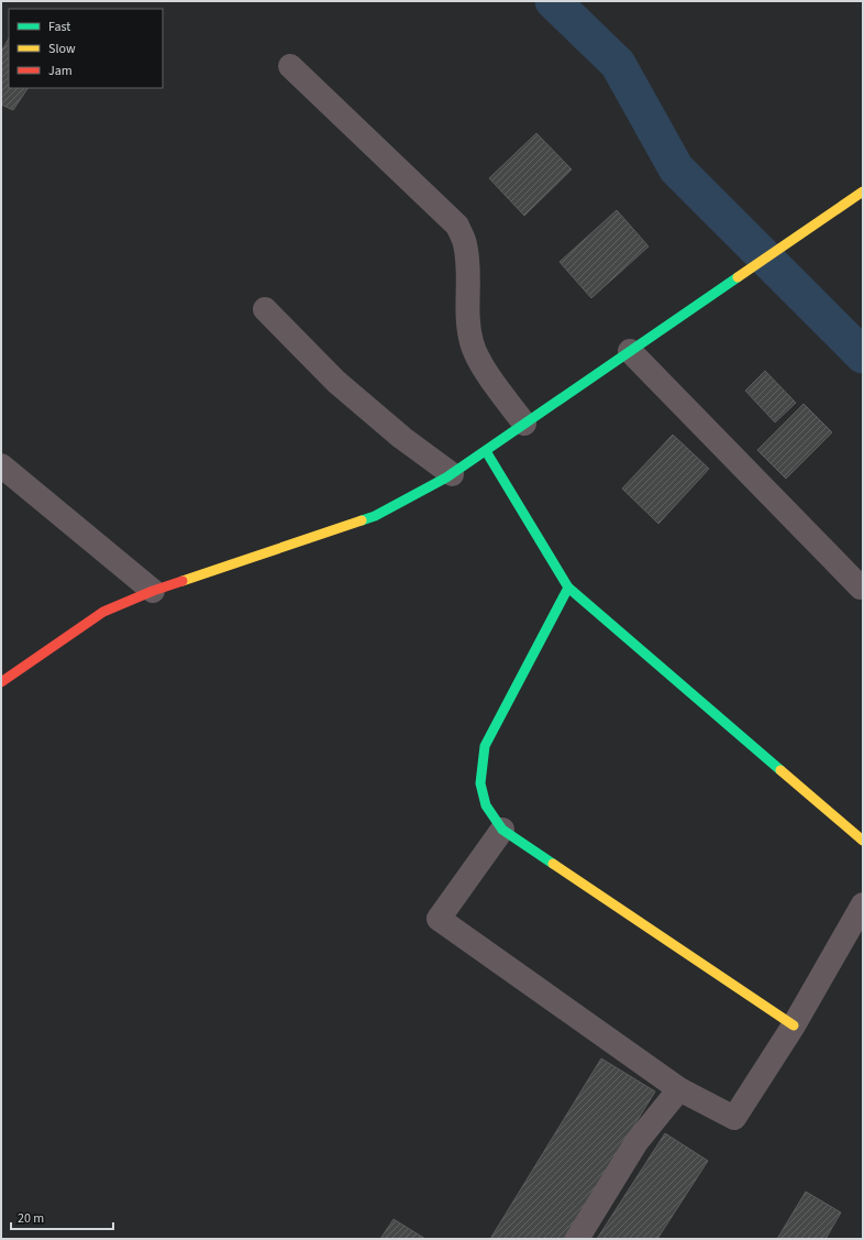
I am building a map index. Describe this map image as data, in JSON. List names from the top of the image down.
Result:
{
  "legend": ["Fast", "Slow", "Jam"],
  "scale_bar": "20 m"
}
